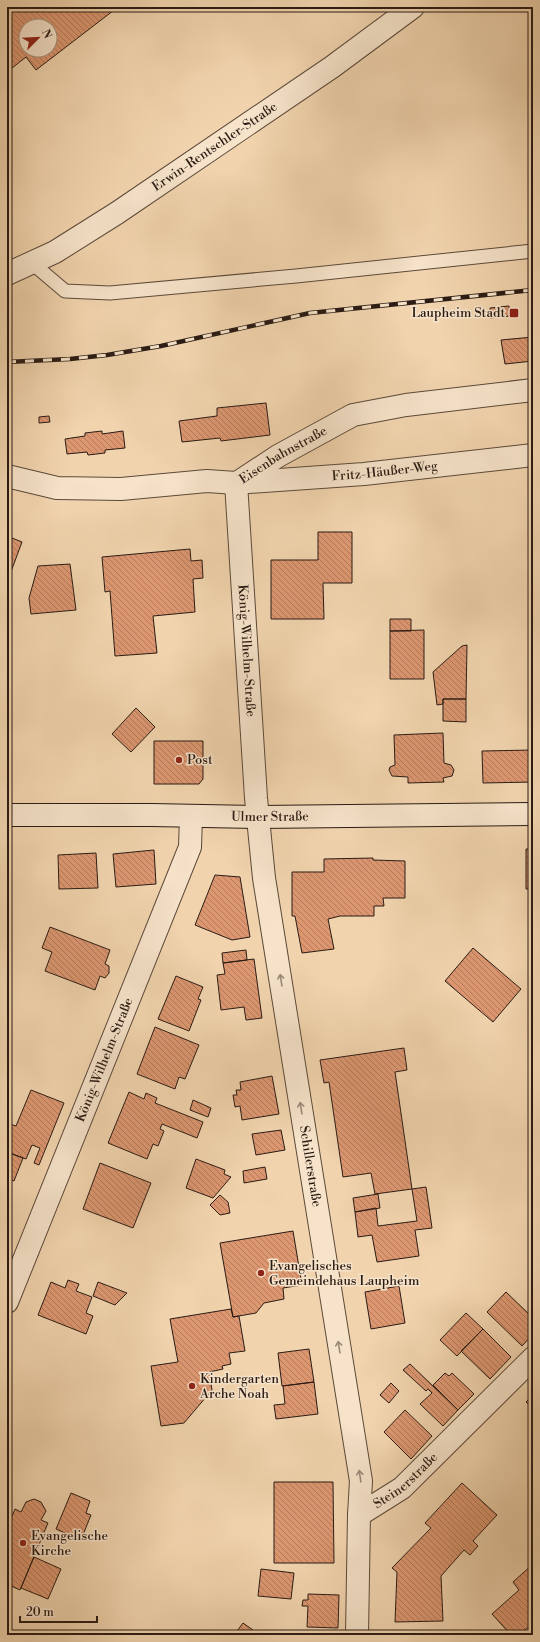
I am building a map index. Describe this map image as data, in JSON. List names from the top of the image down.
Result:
{
  "streets": {
    "street": [
      "Erwin-Rentschler-Straße",
      "Eisenbahnstraße",
      "Fritz-Häußer-Weg",
      "König-Wilhelm-Straße",
      "Ulmer Straße",
      "Schillerstraße",
      "Steinerstraße"
    ]
  },
  "crossings": [
    ["Eisenbahnstraße", "Fritz-Häußer-Weg"],
    ["Eisenbahnstraße", "König-Wilhelm-Straße"],
    ["Fritz-Häußer-Weg", "König-Wilhelm-Straße"],
    ["König-Wilhelm-Straße", "Ulmer Straße"],
    ["König-Wilhelm-Straße", "Schillerstraße"],
    ["Ulmer Straße", "Schillerstraße"],
    ["Schillerstraße", "Steinerstraße"]
  ],
  "one_way": ["Schillerstraße"],
  "places": {
    "transit": ["Laupheim Stadt"],
    "other": [
      "Post",
      "Evangelisches Gemeindehaus Laupheim",
      "Kindergarten Arche Noah",
      "Evangelische Kirche"
    ]
  },
  "scale_bar": "20 m",
  "north": "top right"
}
